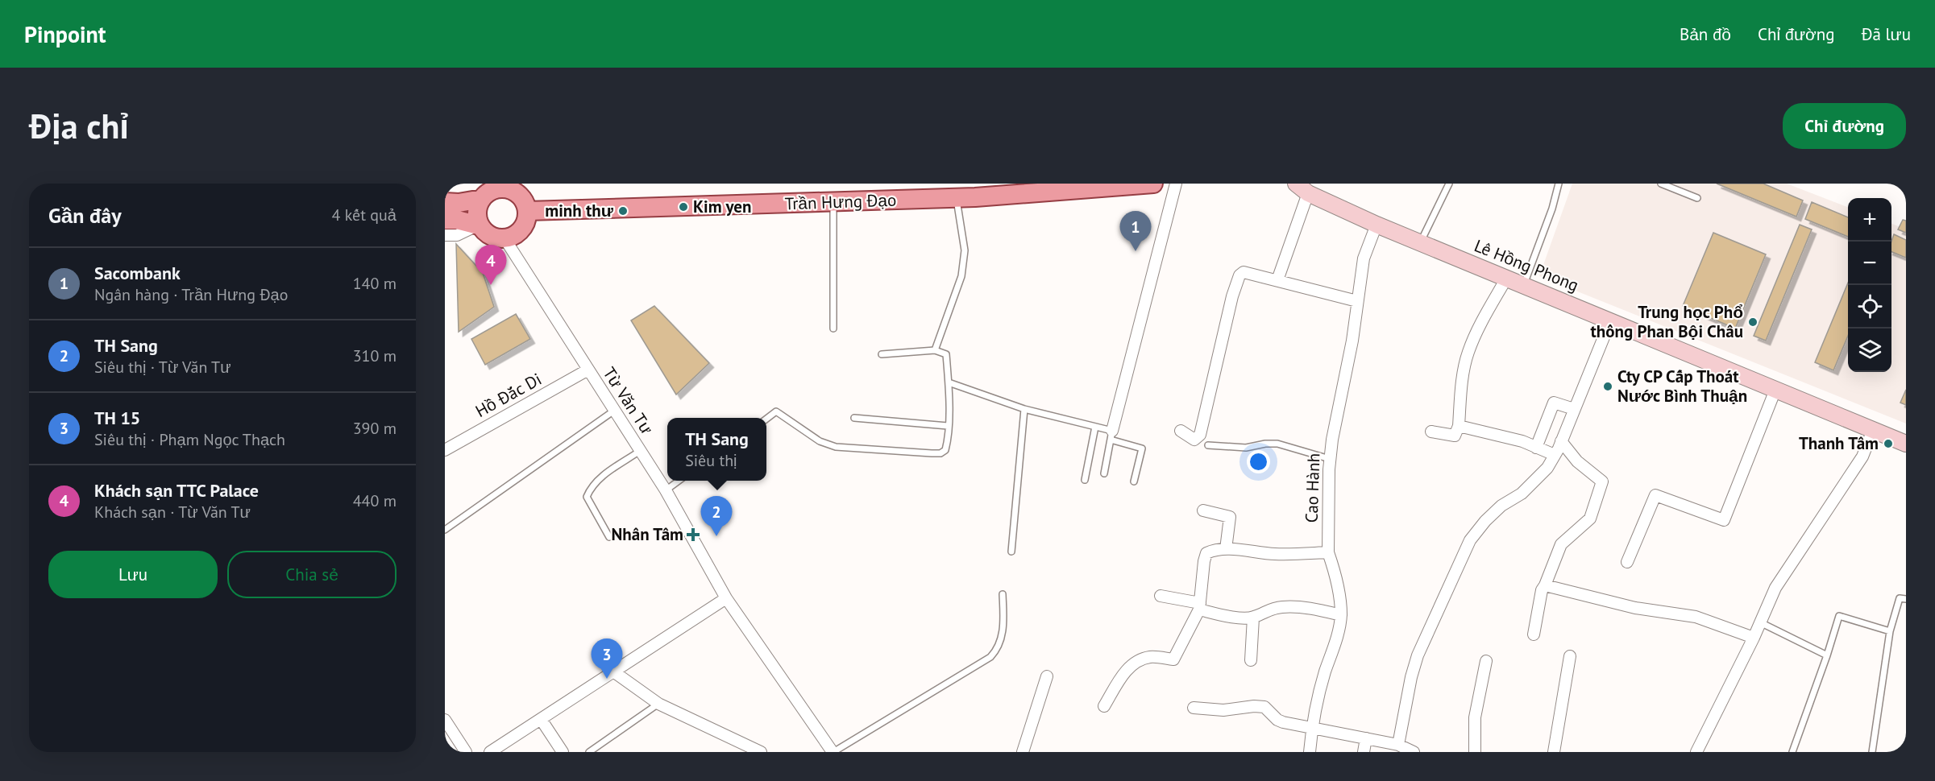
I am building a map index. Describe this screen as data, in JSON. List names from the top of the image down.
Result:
{
  "streets": {
    "main road": ["Trần Hưng Đạo", "Lê Hồng Phong"],
    "street": ["Hồ Đắc Di", "Từ Văn Tư", "Cao Hành"]
  },
  "crossings": [
    ["Trần Hưng Đạo", "Từ Văn Tư"],
    ["Lê Hồng Phong", "Cao Hành"],
    ["Hồ Đắc Di", "Từ Văn Tư"]
  ],
  "places": {
    "other": [
      "Kim yen",
      "minh thư",
      "Trung học Phổ thông Phan Bội Châu",
      "Cty CP Cấp Thoát Nước Bình Thuận",
      "Thanh Tâm"
    ],
    "health": ["Nhân Tâm"]
  },
  "page": {
    "header": "Pinpoint",
    "nav": ["Bản đồ", "Chỉ đường", "Đã lưu"],
    "buttons": [
      "Chỉ đường",
      ["Lưu", "Chia sẻ"]
    ],
    "title": "Địa chỉ",
    "heading": ["Gần đây", "4 kết quả"],
    "map_buttons": ["+", "−"],
    "pins": [
      "1",
      "4",
      "2",
      "3"
    ],
    "list": [
      {
        "mark": "1",
        "name": "Sacombank",
        "note": "Ngân hàng · Trần Hưng Đạo",
        "value": "140 m"
      },
      {
        "mark": "2",
        "name": "TH Sang",
        "note": "Siêu thị · Từ Văn Tư",
        "value": "310 m"
      },
      {
        "mark": "3",
        "name": "TH 15",
        "note": "Siêu thị · Phạm Ngọc Thạch",
        "value": "390 m"
      },
      {
        "mark": "4",
        "name": "Khách sạn TTC Palace",
        "note": "Khách sạn · Từ Văn Tư",
        "value": "440 m"
      }
    ],
    "popup": ["TH Sang", "Siêu thị"]
  }
}
